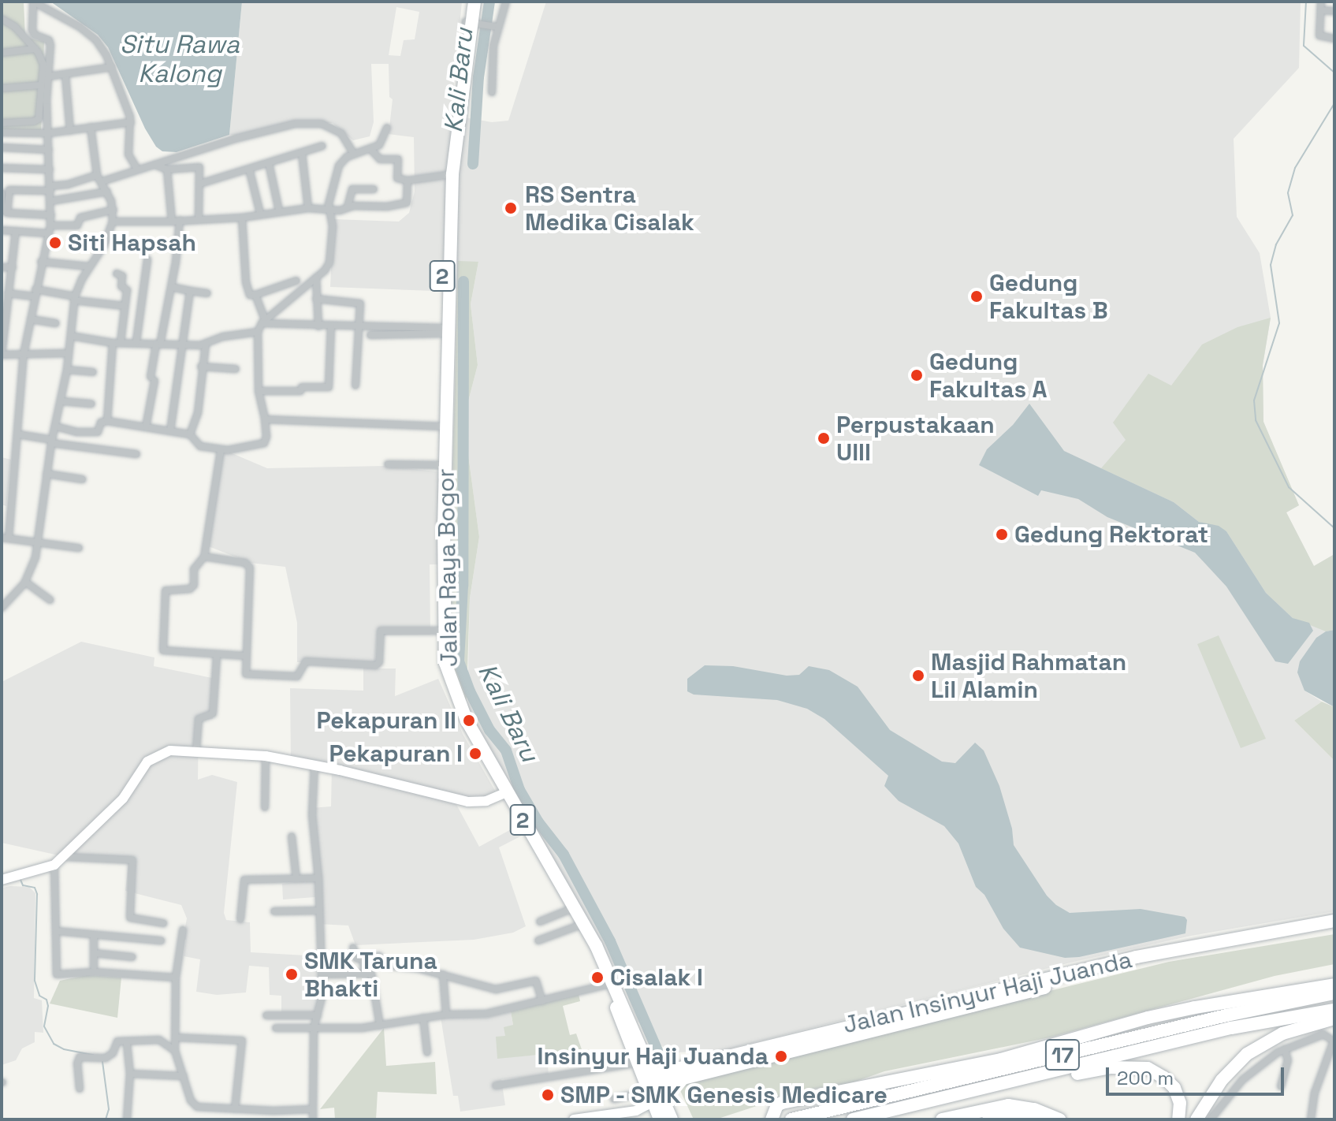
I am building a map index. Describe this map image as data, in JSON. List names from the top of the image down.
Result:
{
  "streets": {
    "highway": [
      "2",
      "Jalan Raya Bogor",
      "Jalan Insinyur Haji Juanda",
      "17"
    ]
  },
  "crossings": [
    ["Jalan Raya Bogor", "Jalan Insinyur Haji Juanda"]
  ],
  "water": ["Situ Rawa Kalong", "Kali Baru"],
  "places": [
    "RS Sentra Medika Cisalak",
    "Siti Hapsah",
    "Gedung Fakultas B",
    "Gedung Fakultas A",
    "Perpustakaan UIII",
    "Gedung Rektorat",
    "Masjid Rahmatan Lil Alamin",
    "Pekapuran II",
    "Pekapuran I",
    "SMK Taruna Bhakti",
    "Cisalak I",
    "Insinyur Haji Juanda",
    "SMP - SMK Genesis Medicare"
  ],
  "scale_bar": "200 m"
}
